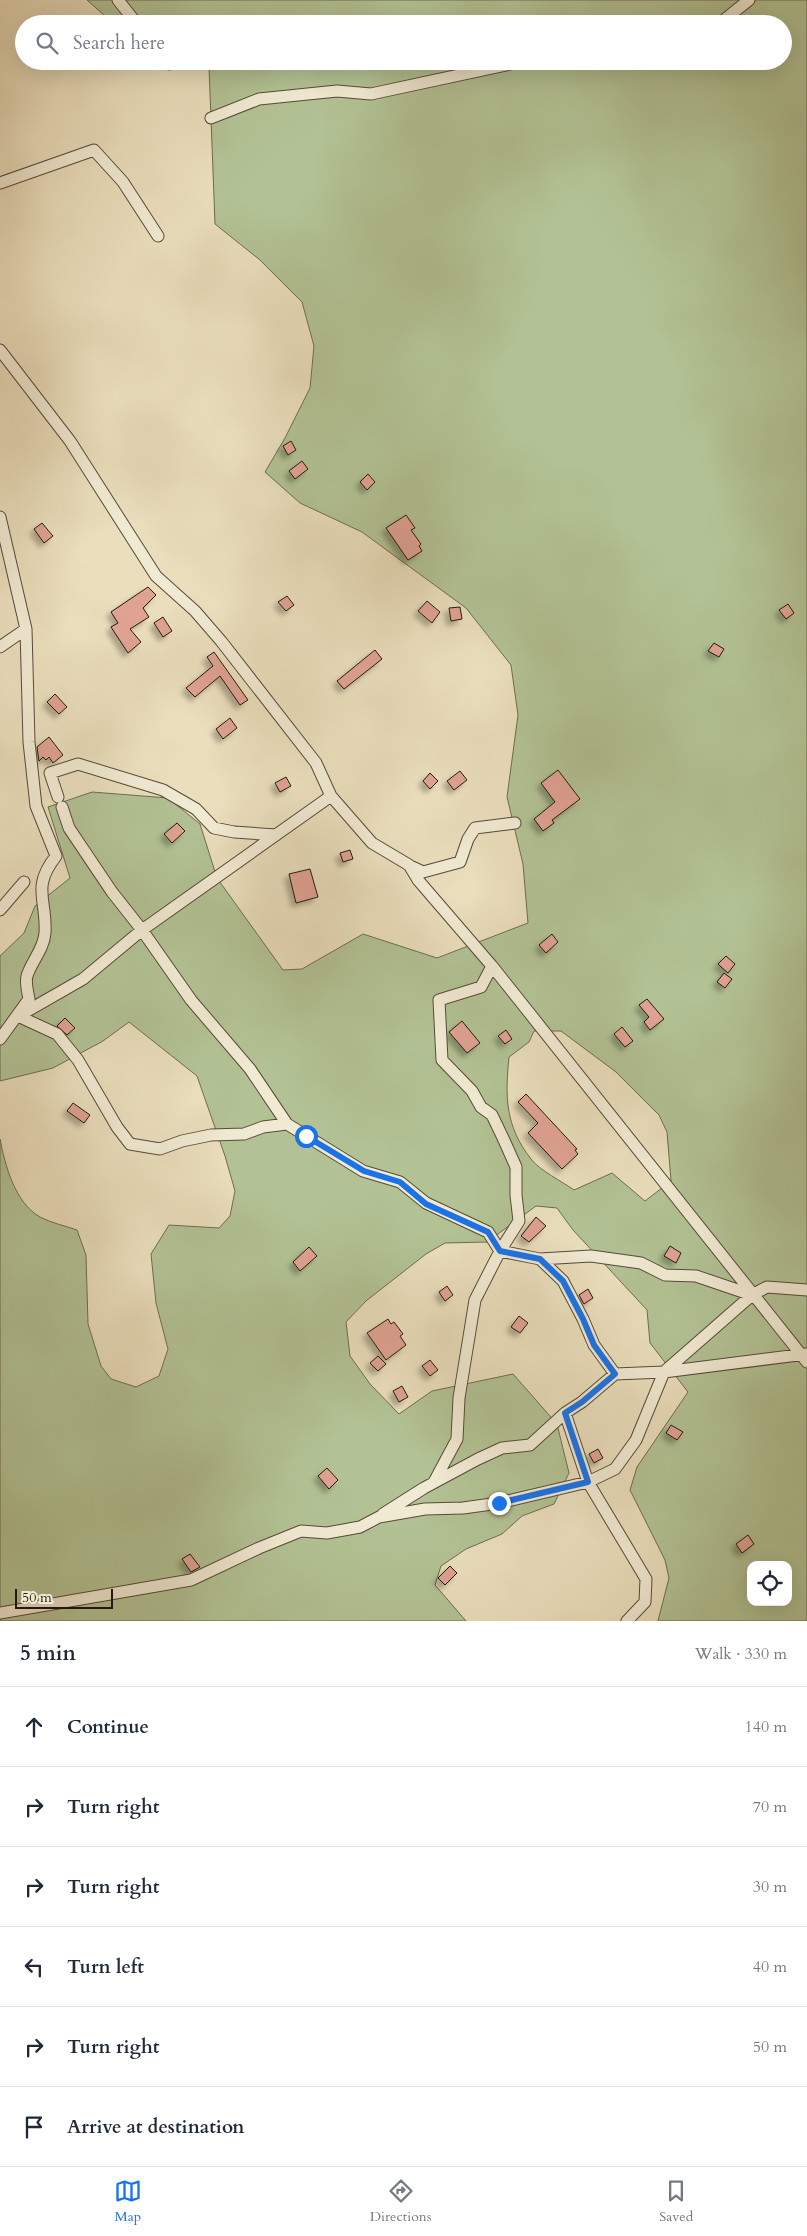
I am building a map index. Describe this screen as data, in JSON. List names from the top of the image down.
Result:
{
  "scale_bar": "50 m",
  "page": {
    "search": "Search here",
    "scale": "50 m",
    "heading": ["5 min", "Walk · 330 m"],
    "list": [
      ["Continue", "140 m"],
      ["Turn right", "70 m"],
      ["Turn right", "30 m"],
      ["Turn left", "40 m"],
      ["Turn right", "50 m"],
      "Arrive at destination"
    ],
    "nav": ["Map", "Directions", "Saved"]
  }
}
